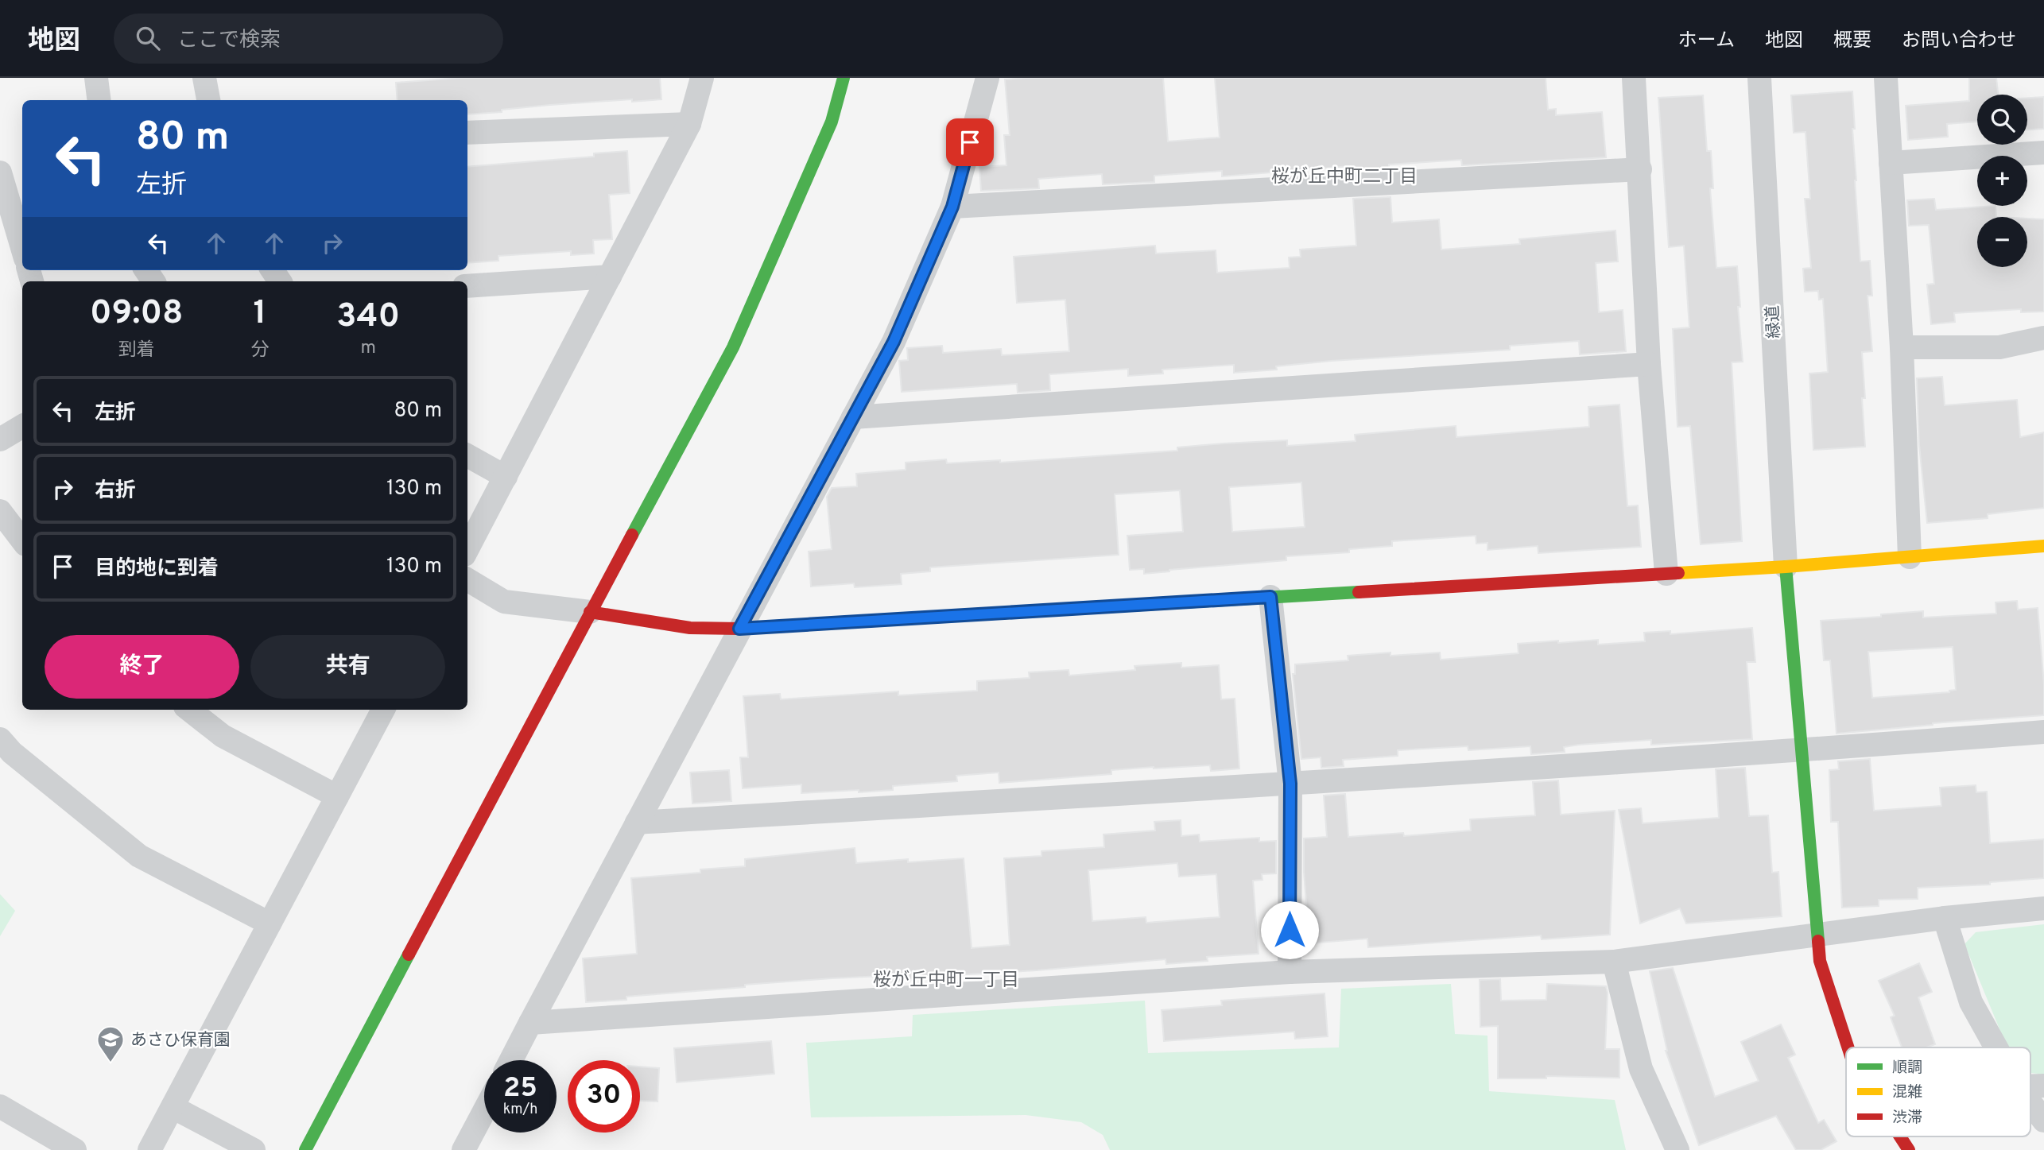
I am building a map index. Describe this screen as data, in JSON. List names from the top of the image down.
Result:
{
  "streets": {
    "street": ["緑道"]
  },
  "districts": ["桜が丘中町二丁目", "桜が丘中町一丁目"],
  "places": {
    "school or university": ["あさひ保育園"]
  },
  "legend": ["順調", "混雑", "渋滞"],
  "page": {
    "header": "地図",
    "search": "ここで検索",
    "nav": [
      "ホーム",
      "地図",
      "概要",
      "お問い合わせ"
    ],
    "map_buttons": ["+", "−"],
    "turn": ["80 m", "左折"],
    "eta": [
      "09:08",
      "到着",
      "1",
      "分",
      "340",
      "m"
    ],
    "list": [
      {
        "name": "左折",
        "value": "80 m"
      },
      {
        "name": "右折",
        "value": "130 m"
      },
      {
        "name": "目的地に到着",
        "value": "130 m"
      }
    ],
    "buttons": ["終了", "共有"],
    "speed": "25 km/h",
    "limit": "30"
  }
}
